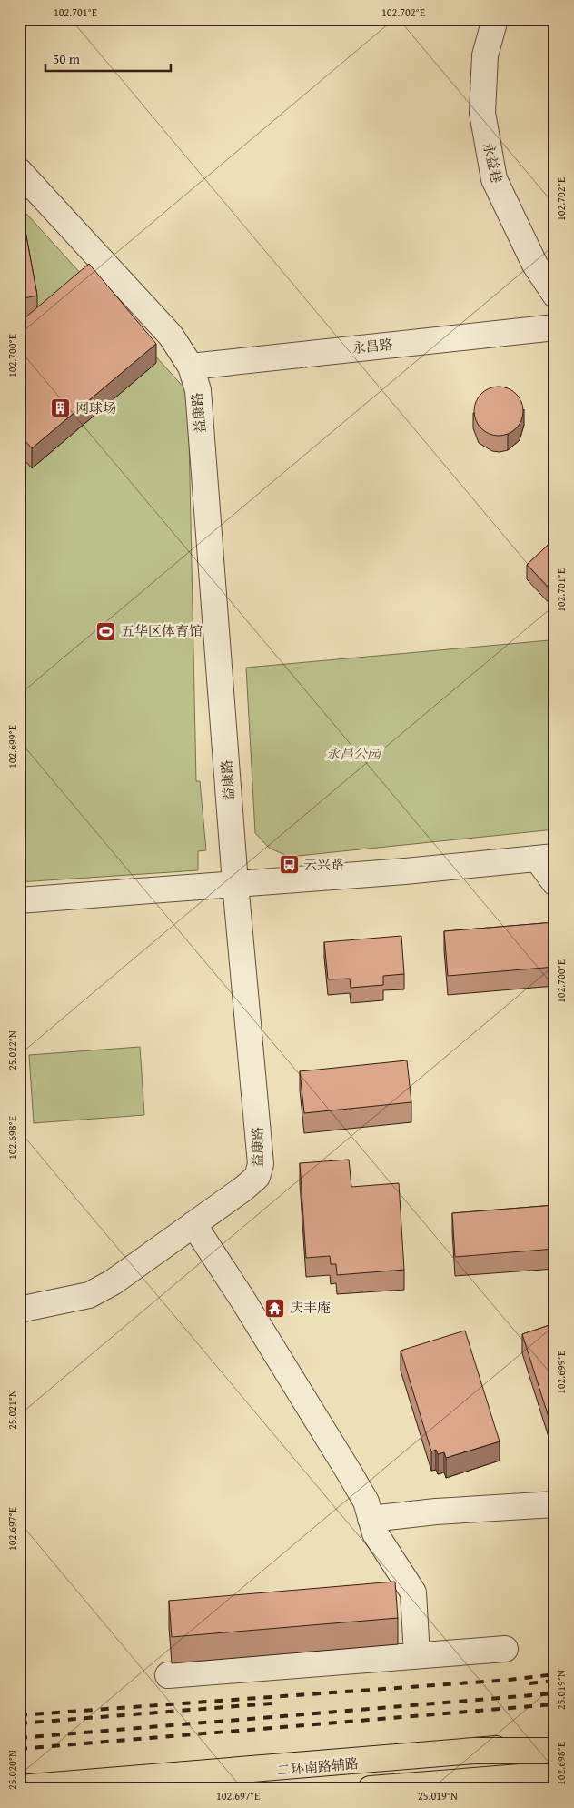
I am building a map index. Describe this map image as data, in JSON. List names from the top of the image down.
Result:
{
  "streets": {
    "street": [
      "永益巷",
      "永昌路",
      "益康路",
      "二环南路辅路"
    ]
  },
  "crossings": [
    ["永昌路", "益康路"]
  ],
  "parks": ["永昌公园"],
  "places": {
    "building": ["网球场"],
    "sports": ["五华区体育馆"],
    "bus stop": ["云兴路"],
    "temple": ["庆丰庵"]
  },
  "scale_bar": "50 m",
  "coordinates": [
    "102.701°E",
    "102.702°E",
    "102.700°E",
    "102.699°E",
    "25.022°N",
    "102.698°E",
    "25.021°N",
    "102.697°E",
    "25.019°N",
    "25.020°N"
  ]
}
